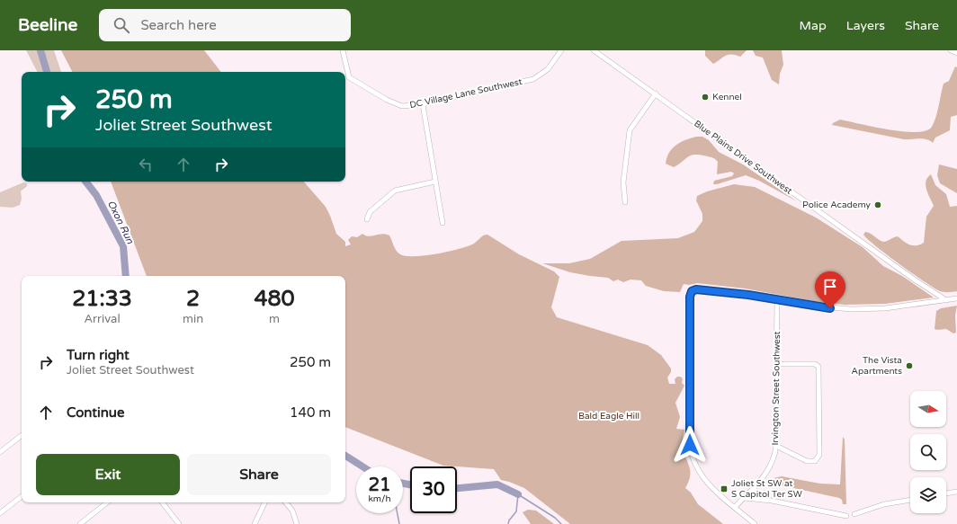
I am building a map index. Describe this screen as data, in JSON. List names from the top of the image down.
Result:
{
  "streets": {
    "street": ["DC Village Lane Southwest", "Blue Plains Drive Southwest", "Irvington Street Southwest"]
  },
  "water": ["Oxon Run"],
  "parks": ["Bald Eagle Hill"],
  "places": {
    "other": ["Kennel", "Police Academy", "The Vista Apartments"],
    "transit": ["Joliet St SW at S Capitol Ter SW"]
  },
  "north": "right",
  "page": {
    "header": "Beeline",
    "search": "Search here",
    "nav": ["Map", "Layers", "Share"],
    "turn": ["250 m", "Joliet Street Southwest"],
    "eta": [
      "21:33",
      "Arrival",
      "2",
      "min",
      "480",
      "m"
    ],
    "list": [
      {
        "name": "Turn right",
        "note": "Joliet Street Southwest",
        "value": "250 m"
      },
      {
        "name": "Continue",
        "value": "140 m"
      }
    ],
    "buttons": ["Exit", "Share"],
    "speed": "21 km/h",
    "limit": "30"
  }
}
